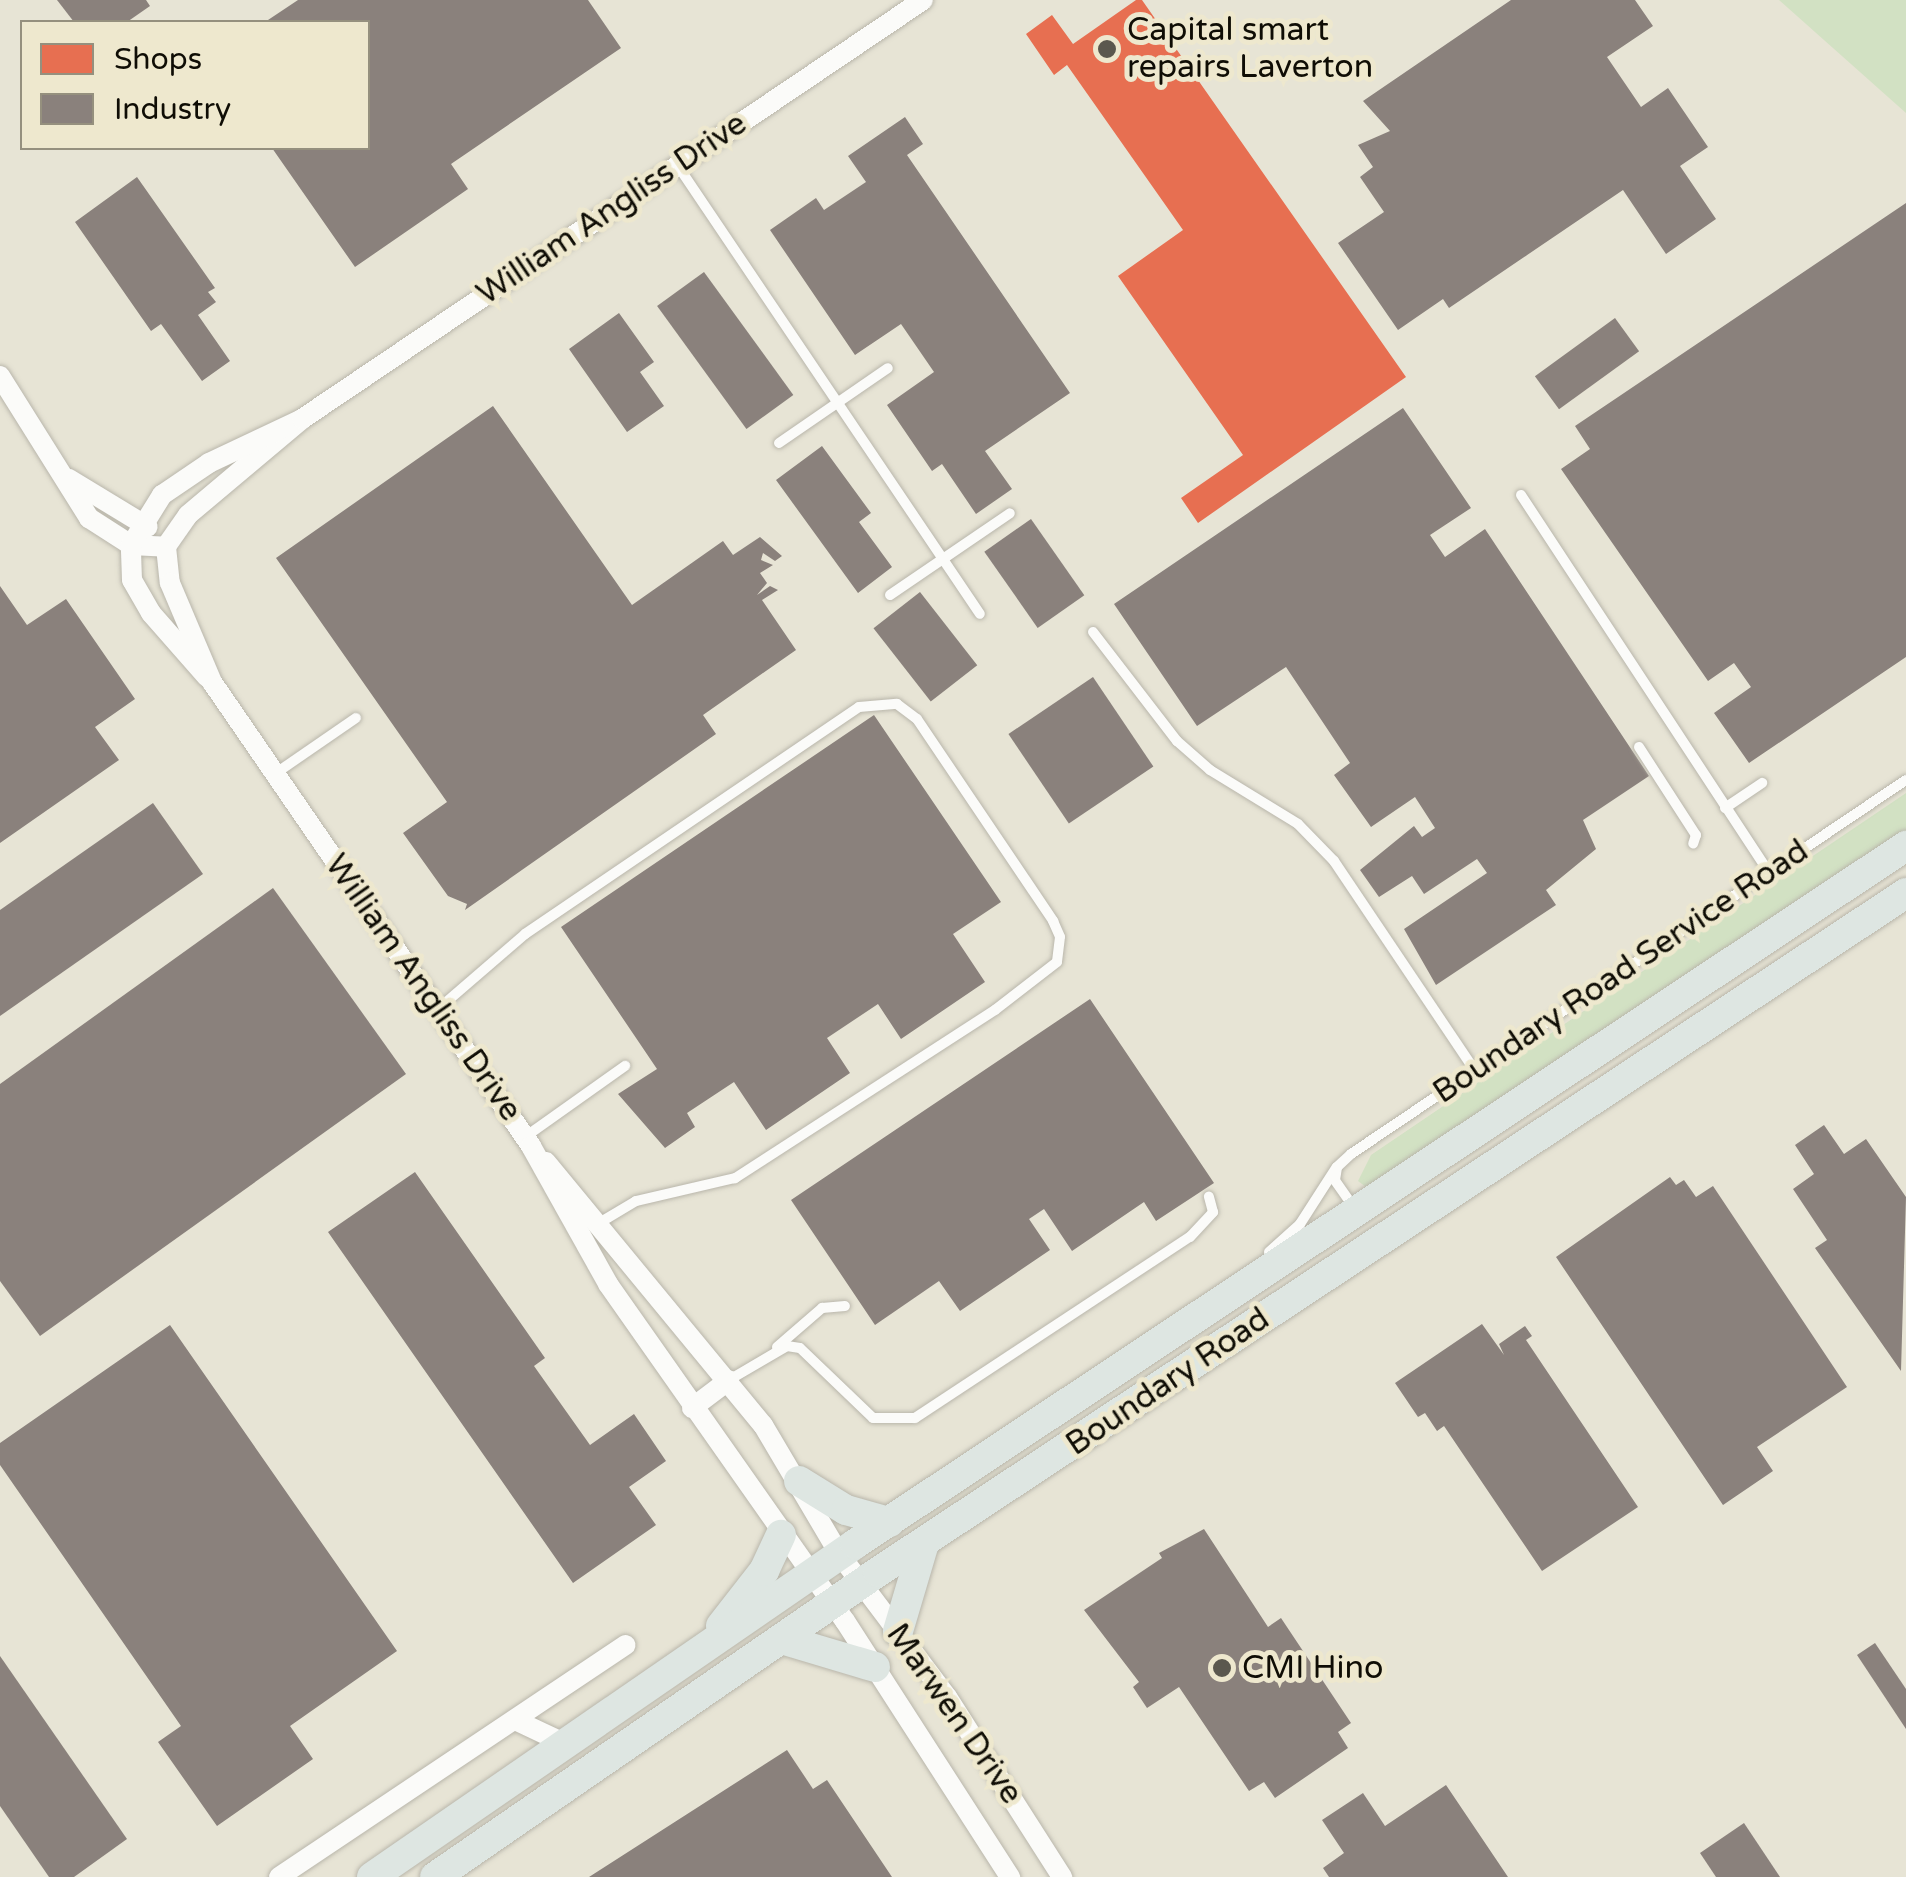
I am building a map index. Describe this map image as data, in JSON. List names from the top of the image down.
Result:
{
  "streets": {
    "main road": ["Boundary Road"],
    "street": ["William Angliss Drive", "Marwen Drive"],
    "lane": ["Boundary Road Service Road"]
  },
  "crossings": [
    ["William Angliss Drive", "Boundary Road"],
    ["William Angliss Drive", "Marwen Drive"],
    ["Boundary Road Service Road", "Boundary Road"],
    ["Boundary Road", "Marwen Drive"]
  ],
  "places": ["Capital smart repairs Laverton", "CMI Hino"],
  "legend": ["Shops", "Industry"]
}
